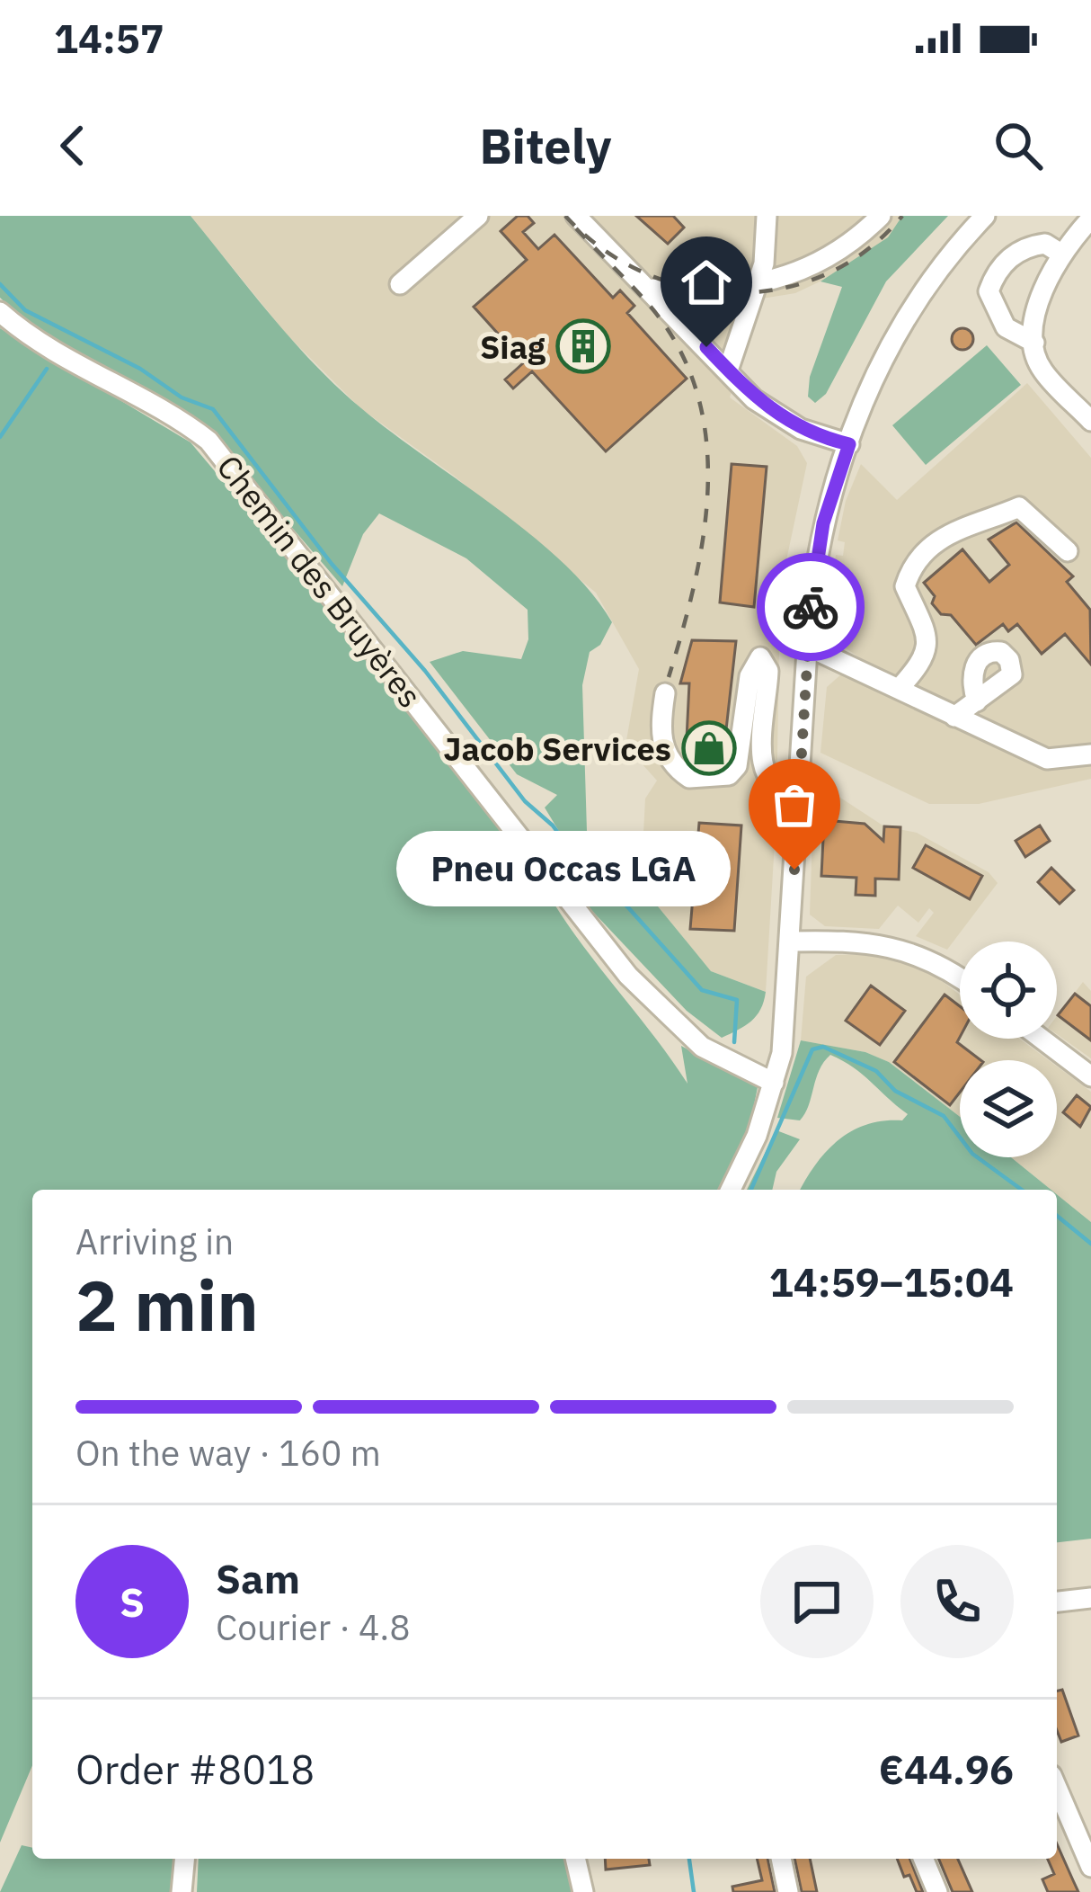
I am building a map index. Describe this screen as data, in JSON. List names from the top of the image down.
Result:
{
  "streets": {
    "street": ["Chemin des Bruyères"]
  },
  "places": {
    "building": ["Siag"],
    "shop": ["Jacob Services"],
    "other": ["Pneu Occas LGA"]
  },
  "page": {
    "status": "14:57",
    "header": "Bitely",
    "bubble": "Pneu Occas LGA",
    "heading": ["2 min", "Arriving in", "14:59–15:04"],
    "panel": [
      "Sam",
      "Courier · 4.8",
      "Order #8018",
      "€44.96"
    ],
    "bar": "On the way · 160 m",
    "round": "S"
  }
}
